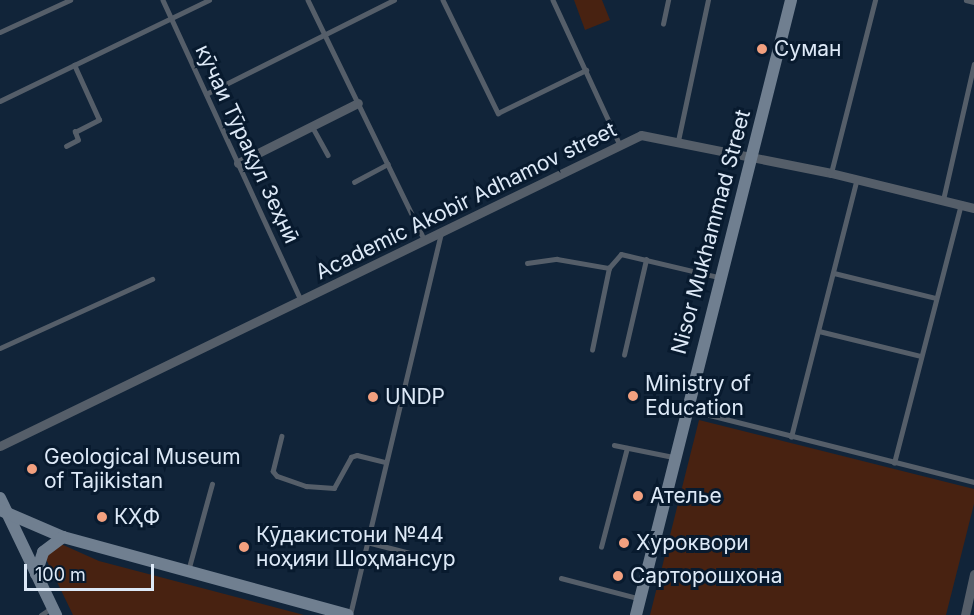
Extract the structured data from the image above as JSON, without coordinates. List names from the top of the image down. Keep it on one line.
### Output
{"streets":{"street":["Academic Akobir Adhamov street","Nisor Mukhammad Street"],"lane":["кӯчаи Тӯрақул Зеҳнӣ"]},"crossings":[["кӯчаи Тӯрақул Зеҳнӣ","Academic Akobir Adhamov street"],["Academic Akobir Adhamov street","Nisor Mukhammad Street"]],"places":["Суман","Ministry of Education","UNDP","Geological Museum of Tajikistan","Ателье","КҲФ","Хуроквори","Кӯдакистони №44 ноҳияи Шоҳмансур","Сарторошхона"],"scale_bar":"100 m"}
